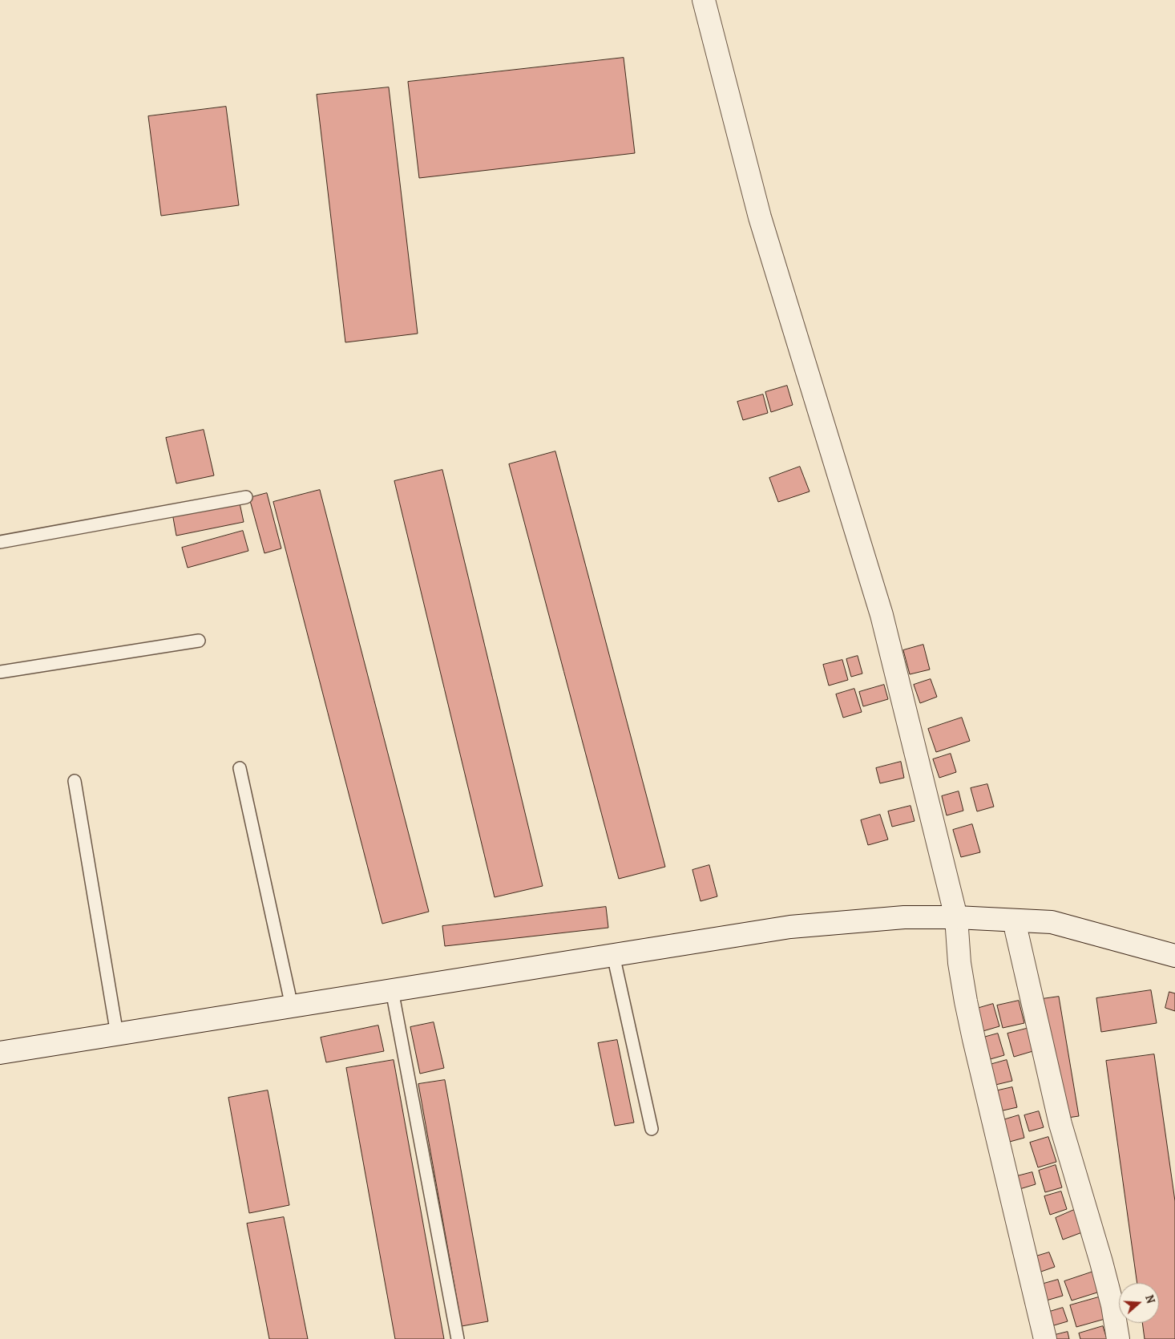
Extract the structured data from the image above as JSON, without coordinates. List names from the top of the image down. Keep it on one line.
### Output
{"north":"right"}
